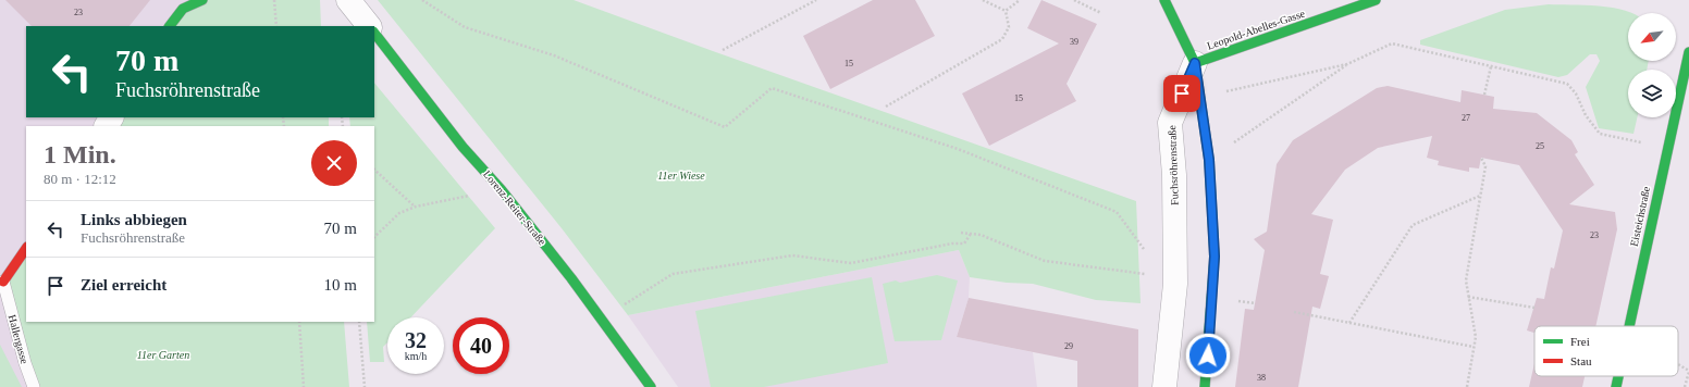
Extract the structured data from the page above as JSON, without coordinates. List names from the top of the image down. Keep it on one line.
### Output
{"streets":{"street":["Leopold-Abelles-Gasse","Fuchsröhrenstraße","Lorenz-Reiter-Straße","Eisteichstraße","Hallergasse"]},"crossings":[["Leopold-Abelles-Gasse","Fuchsröhrenstraße"]],"parks":["11er Wiese","11er Garten"],"house_numbers":["23","39","15","15","27","25","23","29","38"],"legend":["Frei","Stau"],"north":"bottom left","page":{"turn":["70 m","Fuchsröhrenstraße"],"heading":["1 Min.","80 m · 12:12"],"list":[{"name":"Links abbiegen","note":"Fuchsröhrenstraße","value":"70 m"},{"name":"Ziel erreicht","value":"10 m"}],"speed":"32 km/h","limit":"40"}}
